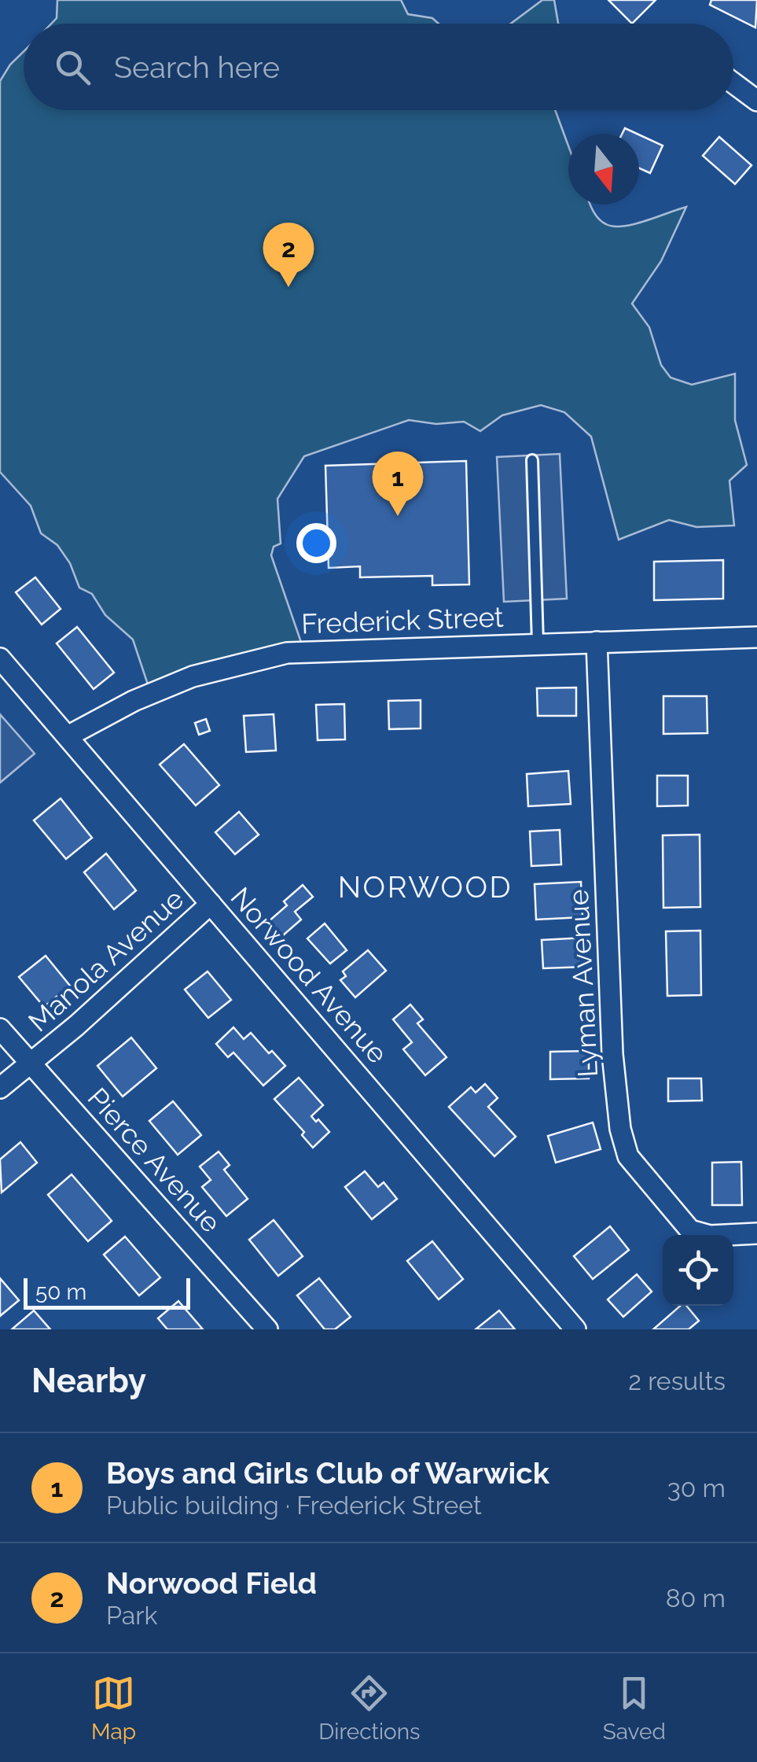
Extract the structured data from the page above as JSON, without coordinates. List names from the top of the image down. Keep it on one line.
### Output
{"streets":{"street":["Frederick Street","Manola Avenue","Norwood Avenue","Lyman Avenue","Pierce Avenue"]},"crossings":[["Frederick Street","Norwood Avenue"],["Frederick Street","Lyman Avenue"],["Manola Avenue","Norwood Avenue"],["Manola Avenue","Pierce Avenue"]],"districts":["NORWOOD"],"scale_bar":"50 m","north":"bottom","page":{"search":"Search here","pins":["2","1"],"scale":"50 m","heading":["Nearby","2 results"],"list":[{"mark":"1","name":"Boys and Girls Club of Warwick","note":"Public building · Frederick Street","value":"30 m"},{"mark":"2","name":"Norwood Field","note":"Park","value":"80 m"}],"nav":["Map","Directions","Saved"]}}
